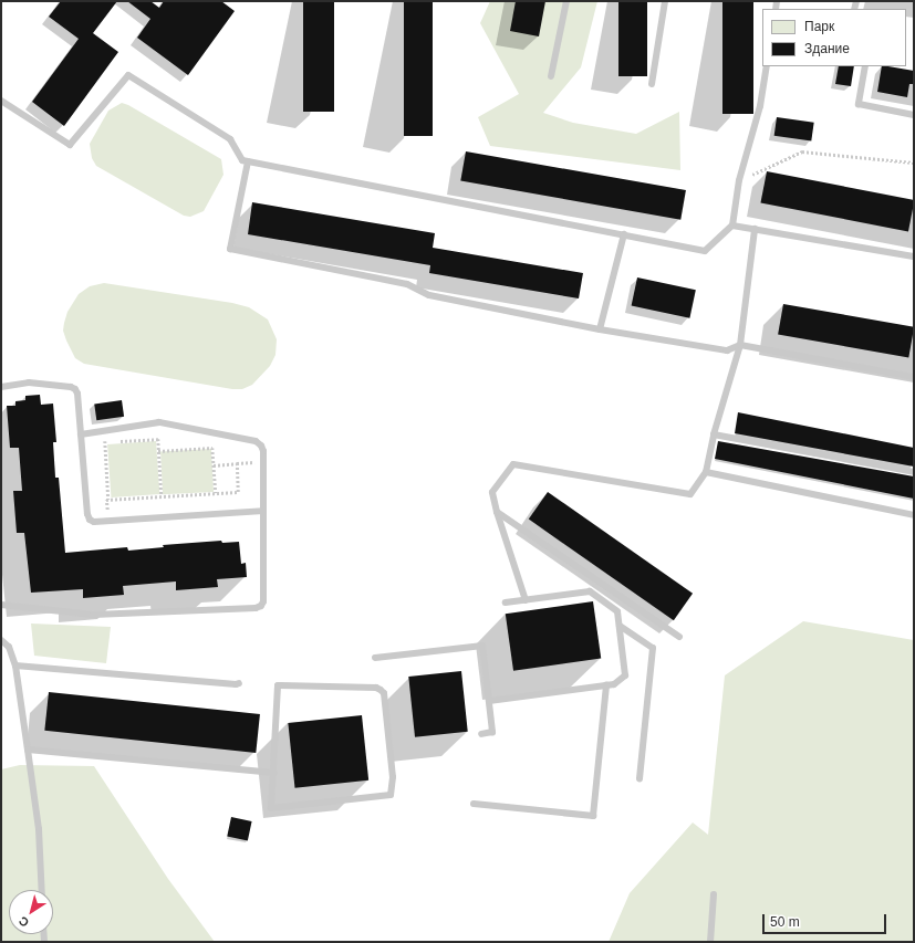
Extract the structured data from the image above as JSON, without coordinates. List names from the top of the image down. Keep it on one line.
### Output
{"legend":["Парк","Здание"],"scale_bar":"50 m","north":"bottom left"}
